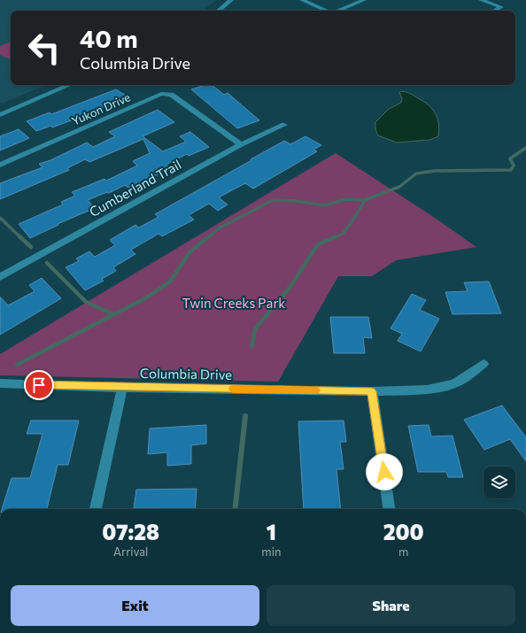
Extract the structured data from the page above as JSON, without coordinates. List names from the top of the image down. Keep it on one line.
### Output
{"streets":{"street":["Yukon Drive","Cumberland Trail","Columbia Drive"]},"crossings":[["Yukon Drive","Cumberland Trail"]],"parks":["Twin Creeks Park"],"page":{"turn":["40 m","Columbia Drive"],"eta":["07:28","Arrival","1","min","200","m"],"buttons":["Exit","Share"]}}
